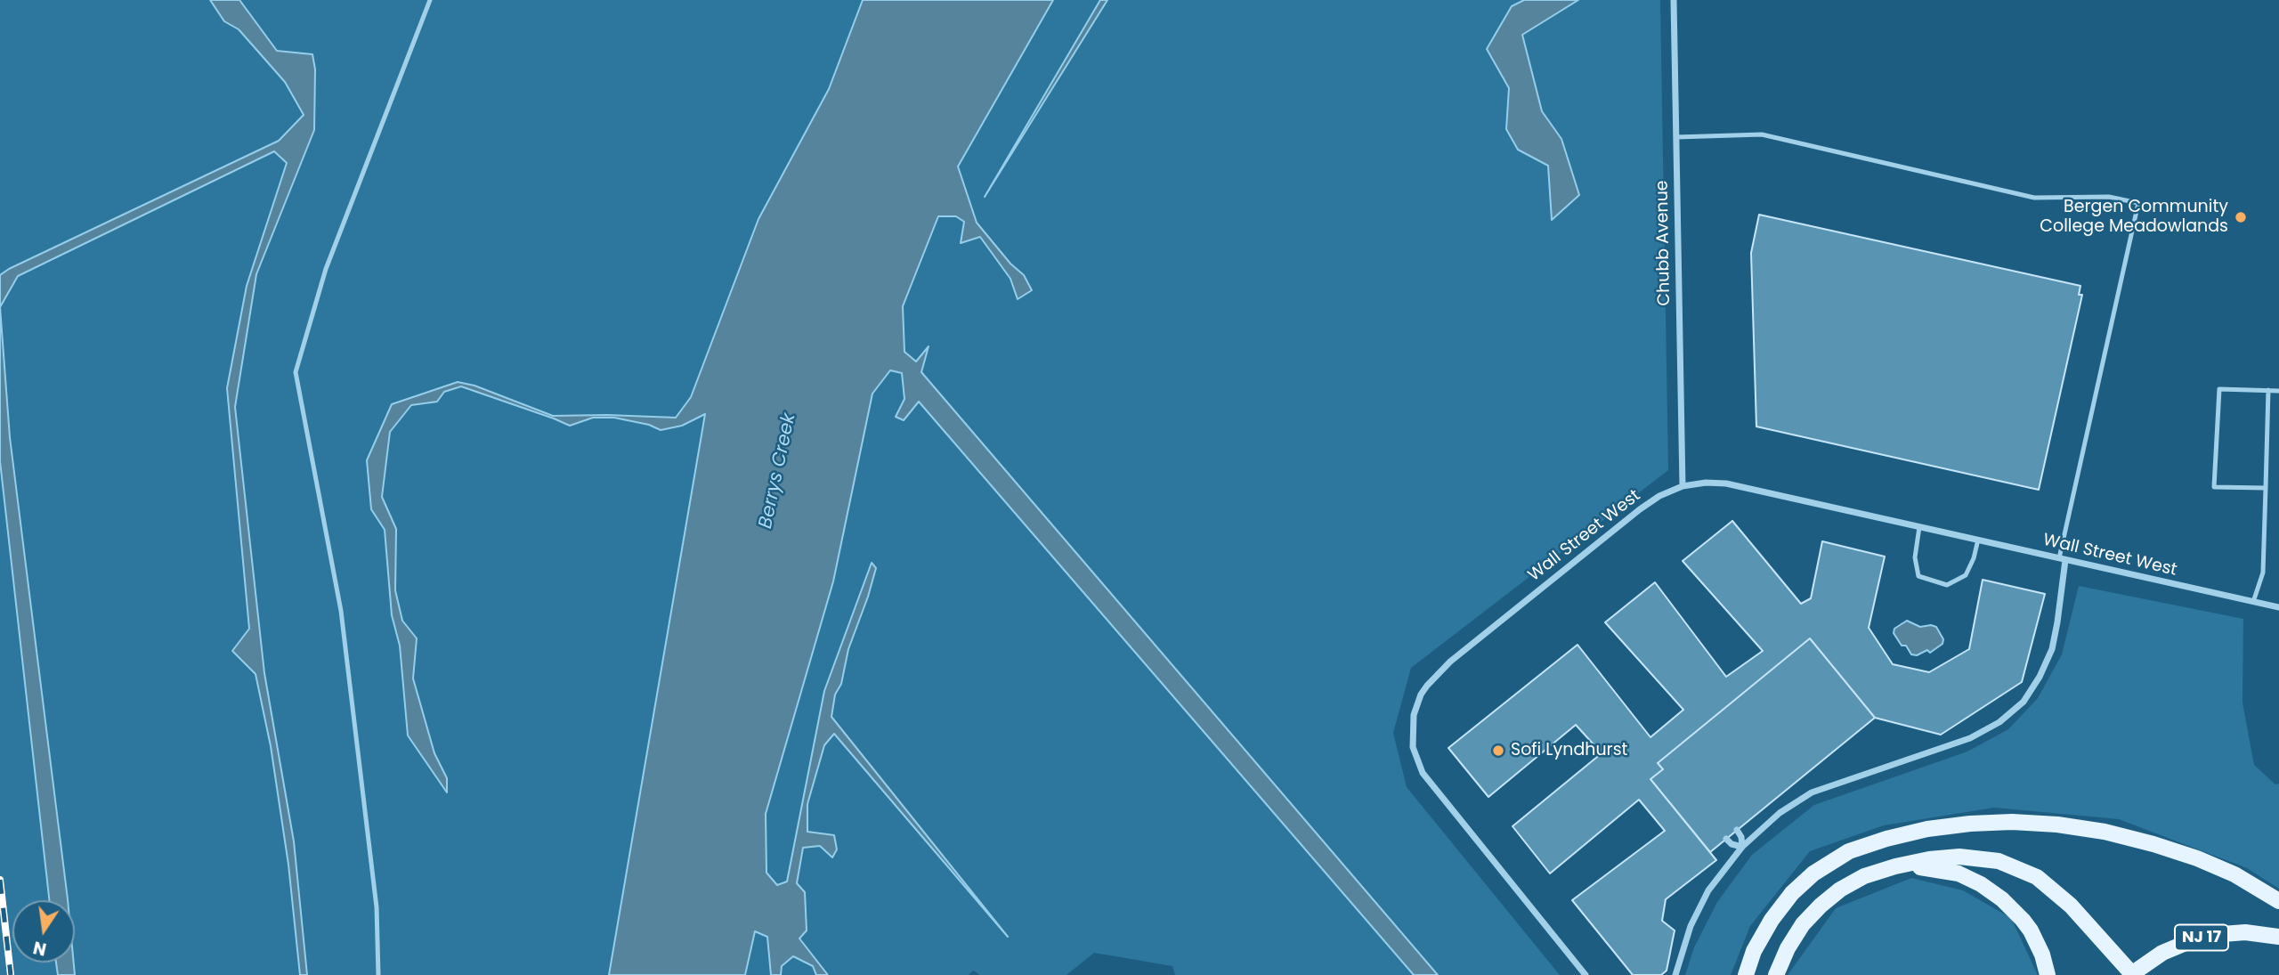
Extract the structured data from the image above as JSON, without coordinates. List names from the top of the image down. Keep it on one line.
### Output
{"streets":{"main road":["NJ 17"],"street":["Chubb Avenue","Wall Street West"]},"crossings":[["Chubb Avenue","Wall Street West"]],"water":["Berrys Creek"],"places":["Bergen Community College Meadowlands","Sofi Lyndhurst"],"north":"bottom"}
